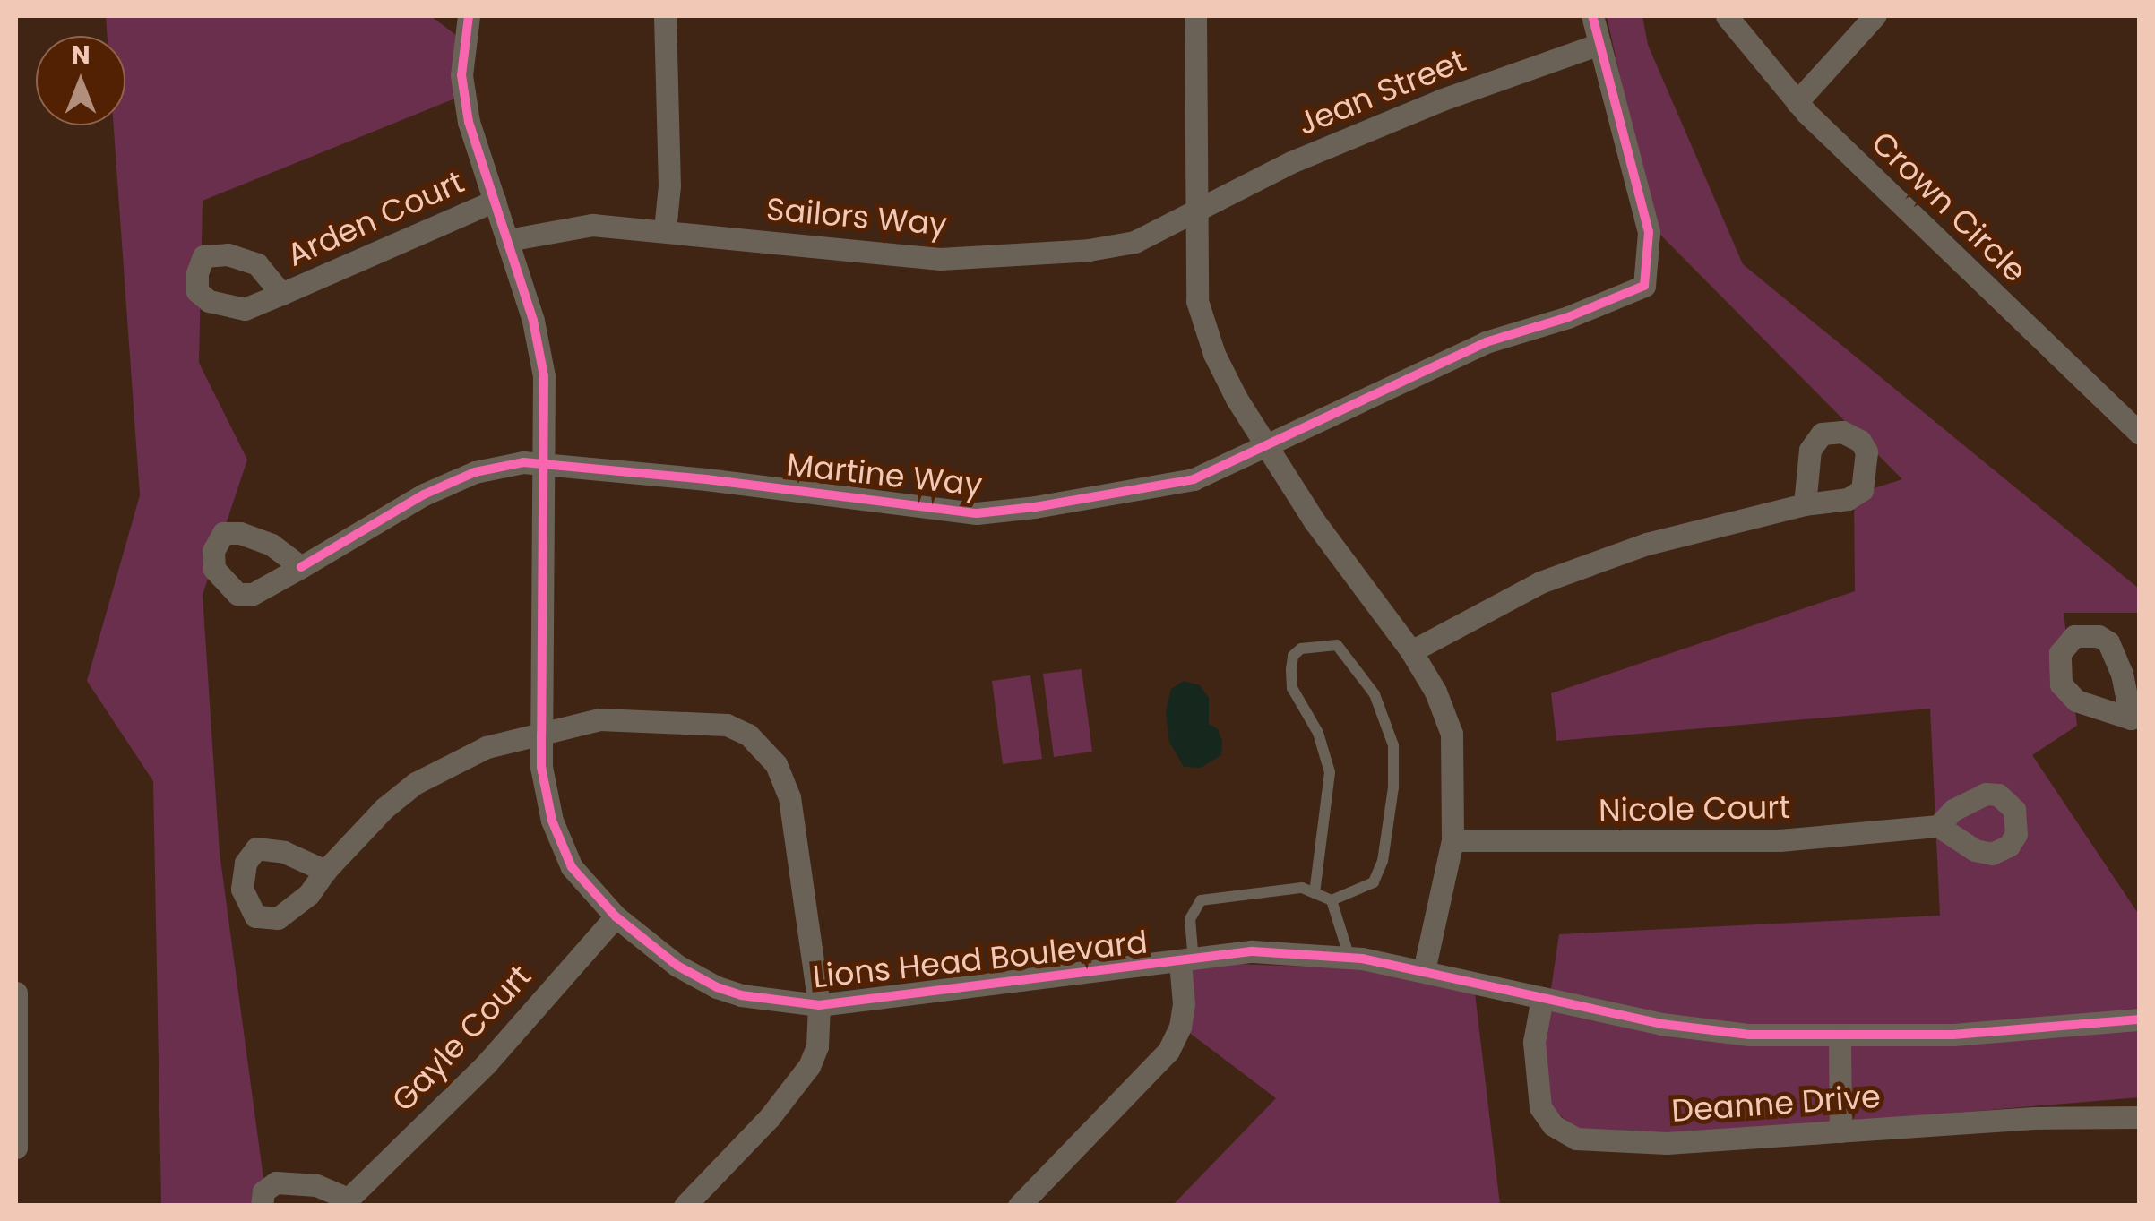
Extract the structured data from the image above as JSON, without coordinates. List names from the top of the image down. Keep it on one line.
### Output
{"streets":{"street":["Jean Street","Crown Circle","Sailors Way","Arden Court","Martine Way","Nicole Court","Lions Head Boulevard","Gayle Court","Deanne Drive"]},"crossings":[["Jean Street","Sailors Way"],["Jean Street","Martine Way"],["Sailors Way","Lions Head Boulevard"],["Arden Court","Lions Head Boulevard"],["Martine Way","Lions Head Boulevard"],["Lions Head Boulevard","Gayle Court"],["Lions Head Boulevard","Deanne Drive"]],"north":"top"}
